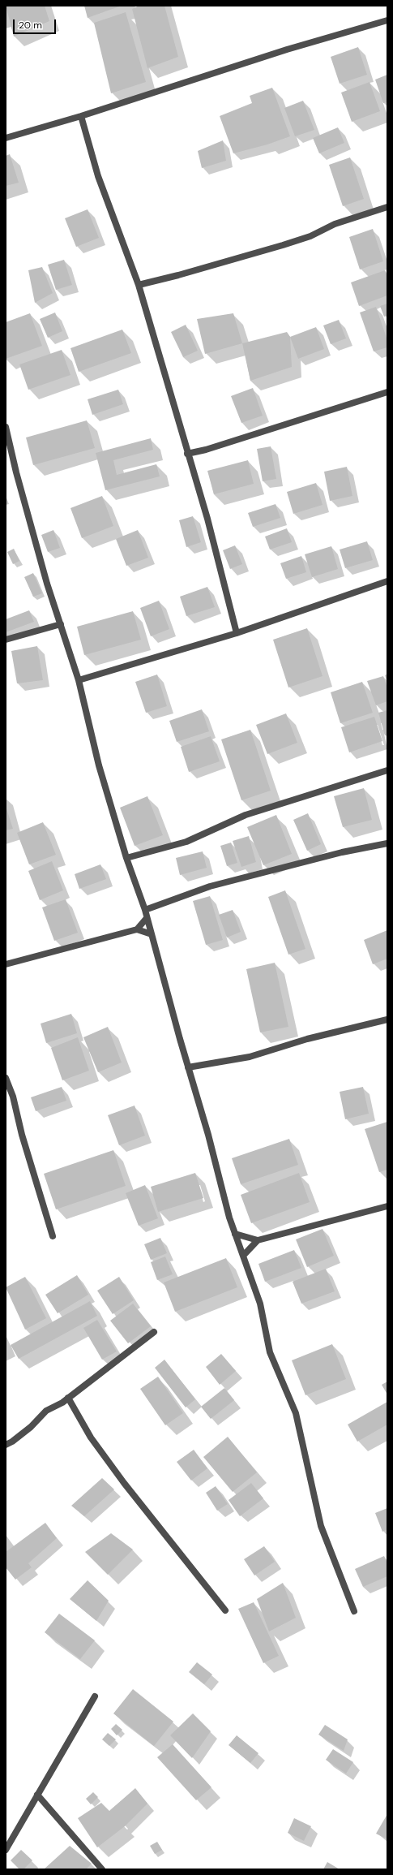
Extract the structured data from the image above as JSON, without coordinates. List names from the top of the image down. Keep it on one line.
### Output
{"scale_bar":"20 m"}
